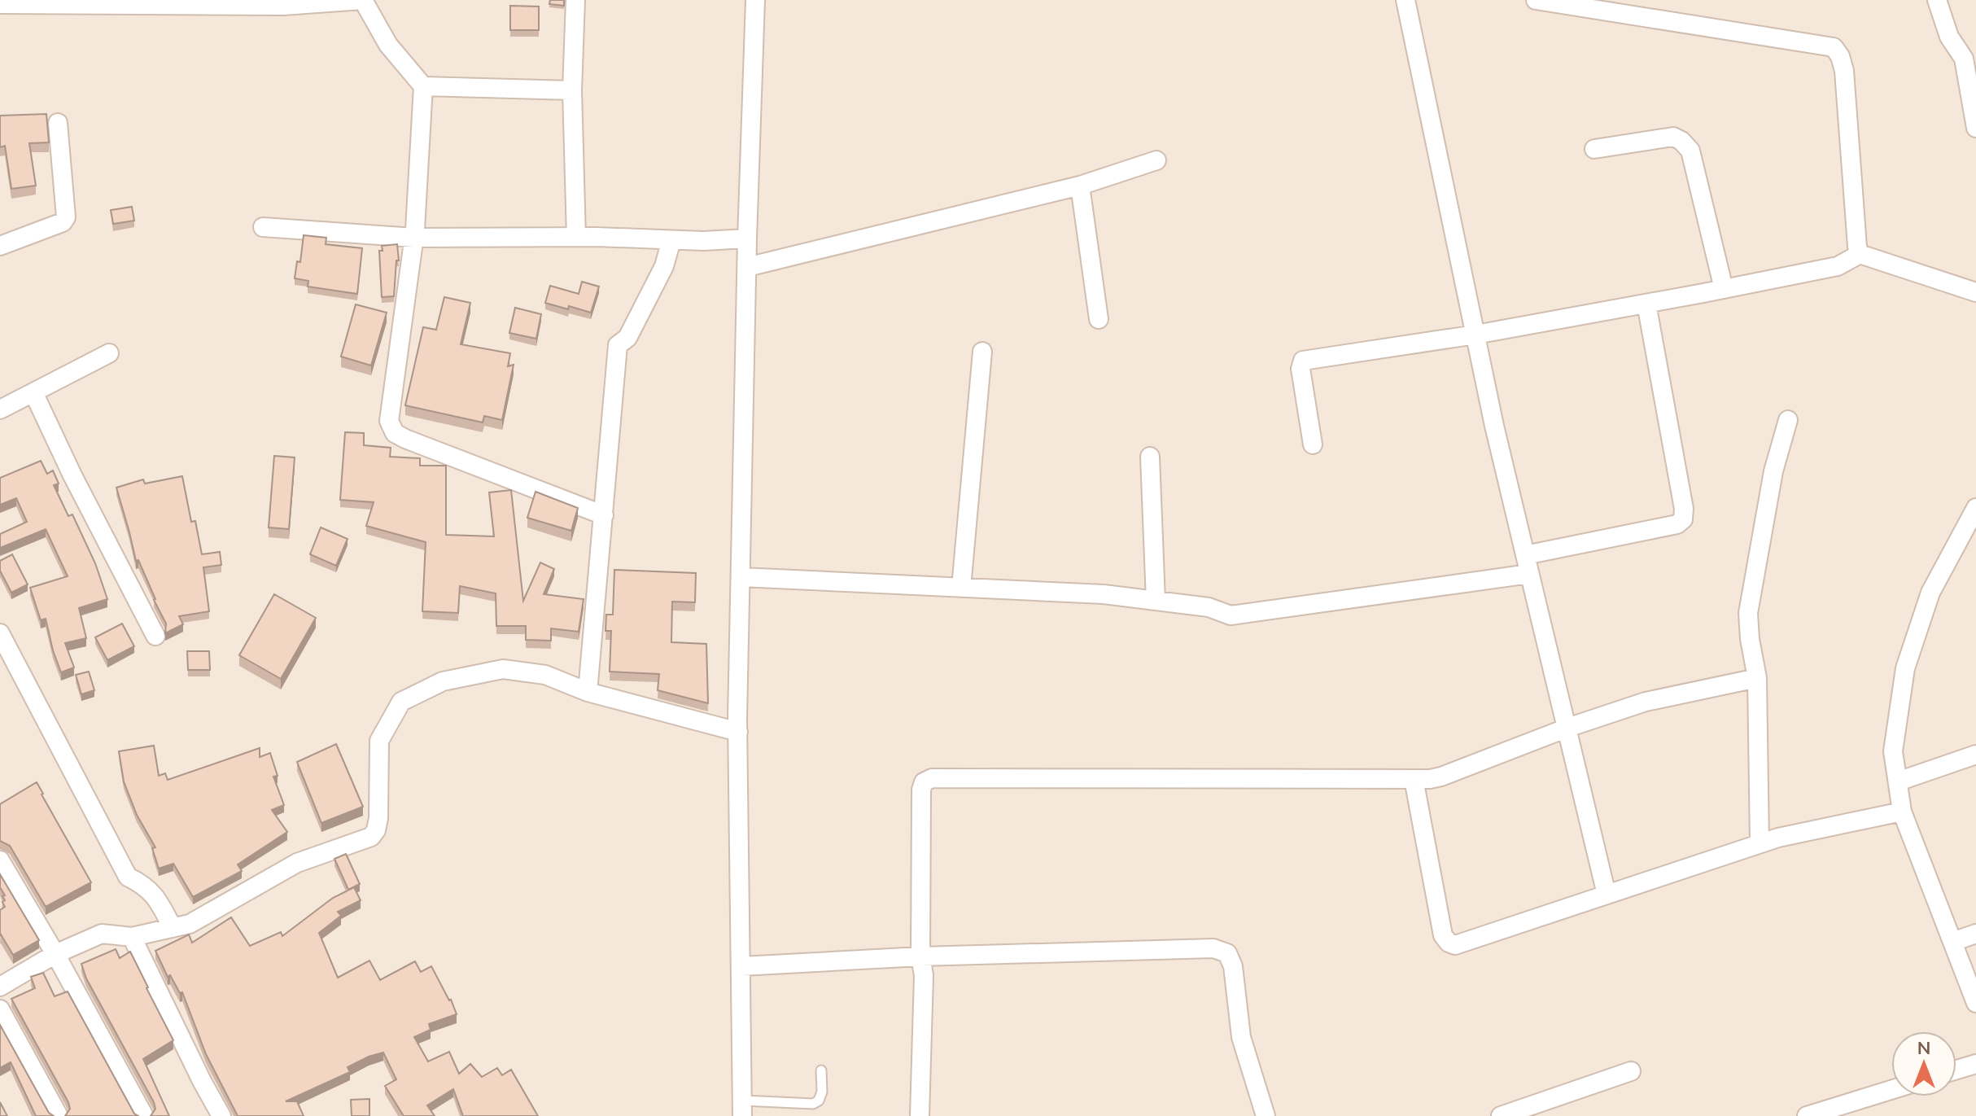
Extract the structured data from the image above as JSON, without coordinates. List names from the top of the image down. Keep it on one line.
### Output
{"north":"top"}
